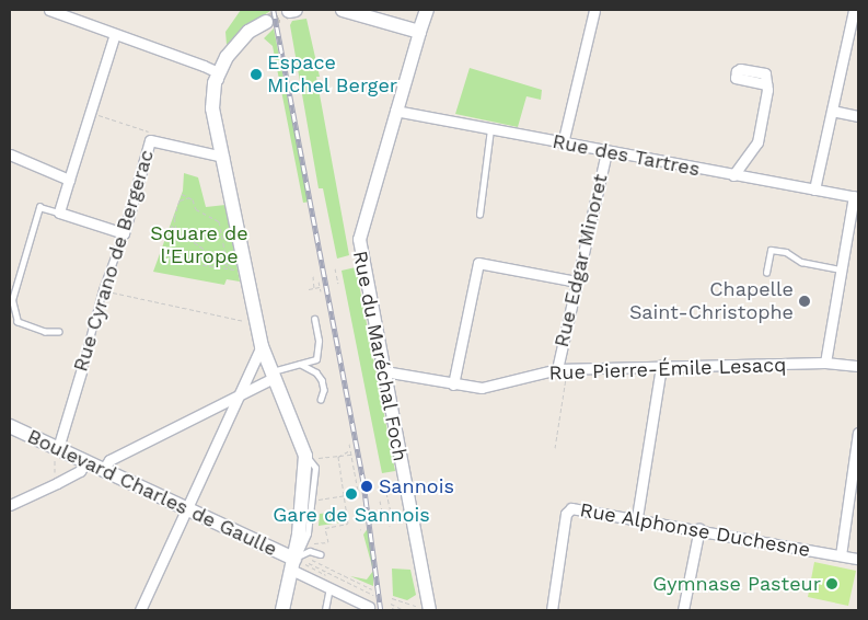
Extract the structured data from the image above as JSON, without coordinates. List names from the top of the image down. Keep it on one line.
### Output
{"streets":{"main road":["Rue du Maréchal Foch","Boulevard Charles de Gaulle"],"street":["Rue des Tartres","Rue Cyrano de Bergerac","Rue Edgar Minoret","Rue Pierre-Émile Lesacq","Rue Alphonse Duchesne"]},"crossings":[["Rue des Tartres","Rue Edgar Minoret"],["Rue des Tartres","Rue du Maréchal Foch"],["Rue Cyrano de Bergerac","Boulevard Charles de Gaulle"],["Rue Edgar Minoret","Rue Pierre-Émile Lesacq"],["Rue du Maréchal Foch","Rue Pierre-Émile Lesacq"]],"parks":["Square de l'Europe"],"places":["Espace Michel Berger","Chapelle Saint-Christophe","Sannois","Gare de Sannois","Gymnase Pasteur"]}
